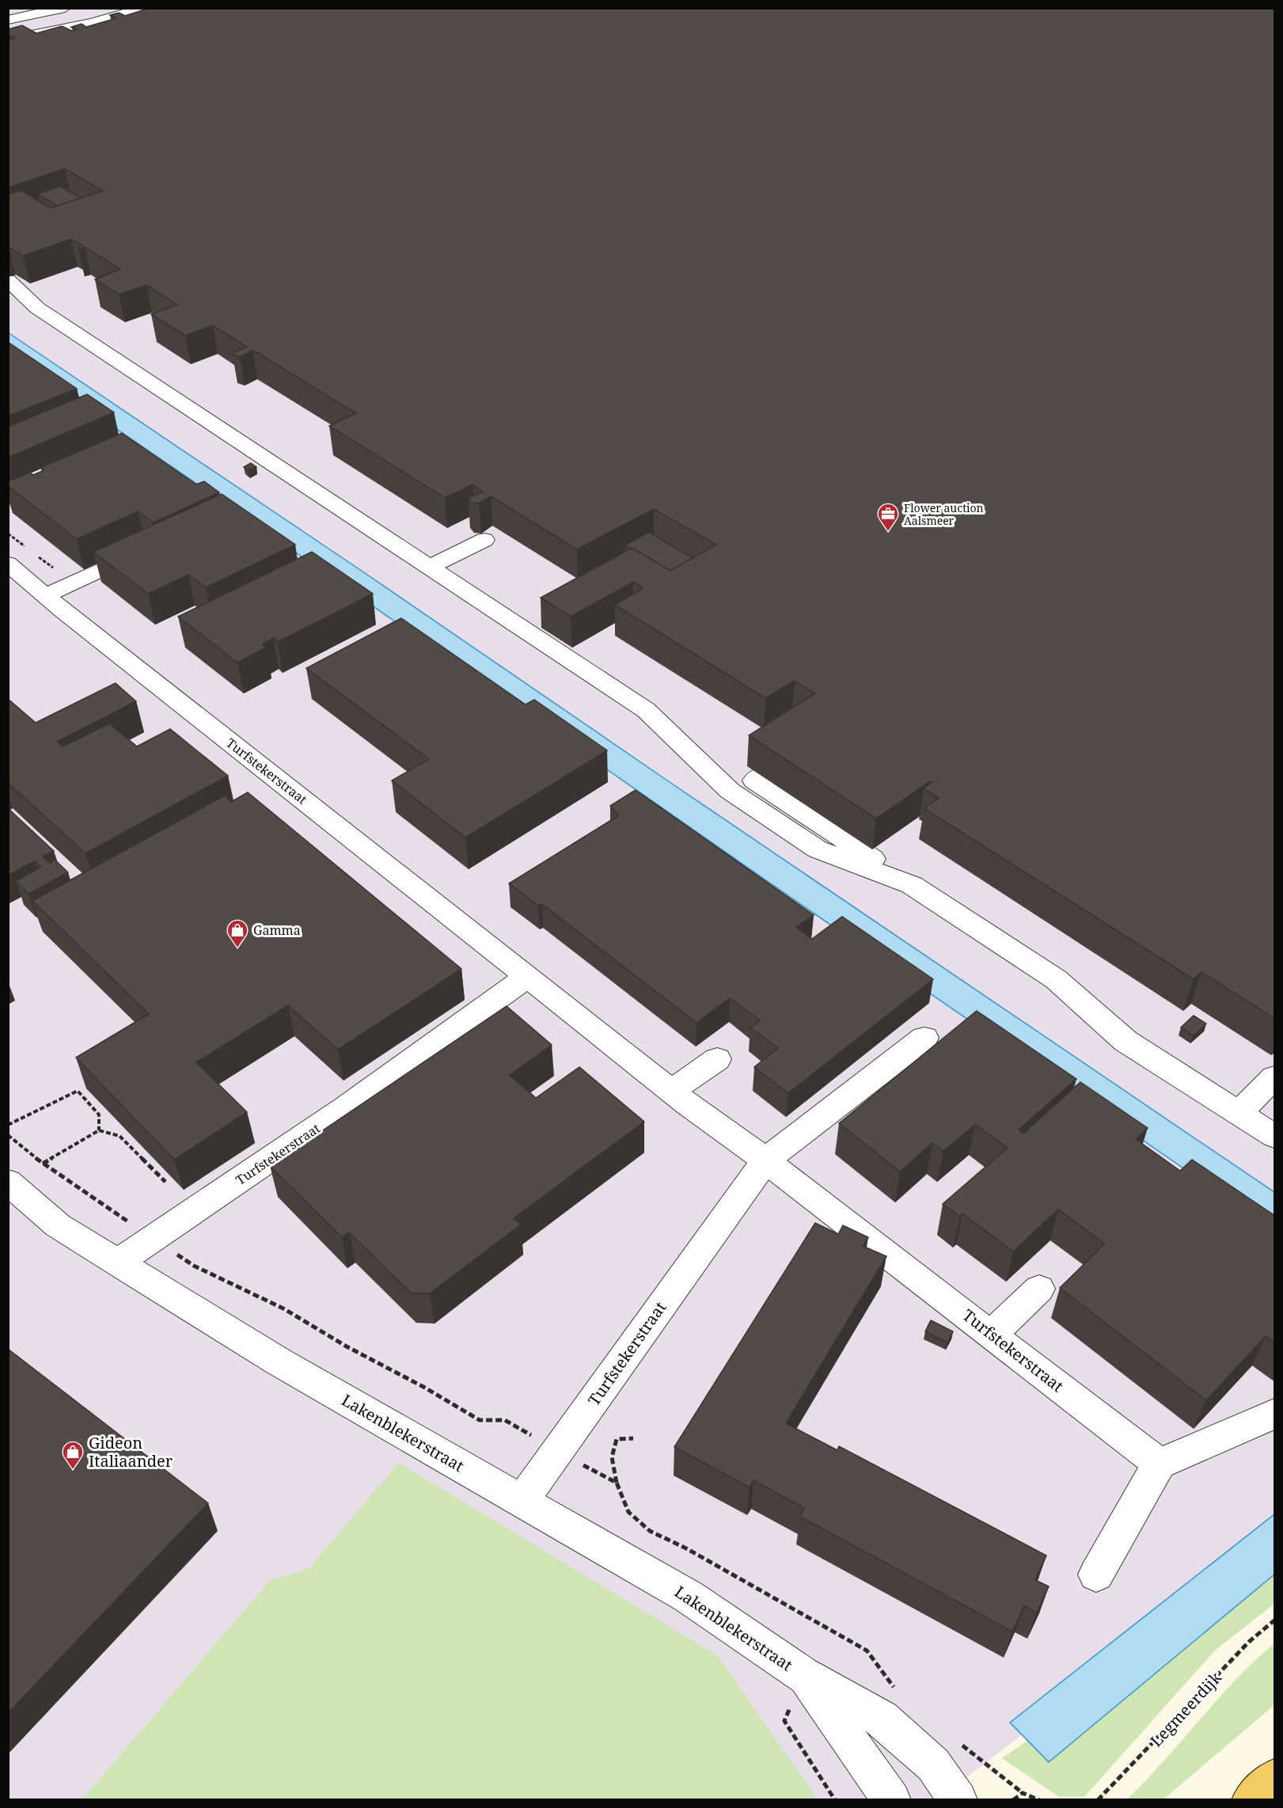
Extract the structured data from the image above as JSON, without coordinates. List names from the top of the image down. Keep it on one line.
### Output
{"streets":{"street":["Turfstekerstraat","Lakenblekerstraat"],"path":["Legmeerdijk"]},"crossings":[["Turfstekerstraat","Lakenblekerstraat"]],"places":{"office":["Flower auction Aalsmeer"],"shop":["Gamma","Gideon Italiaander"]}}
